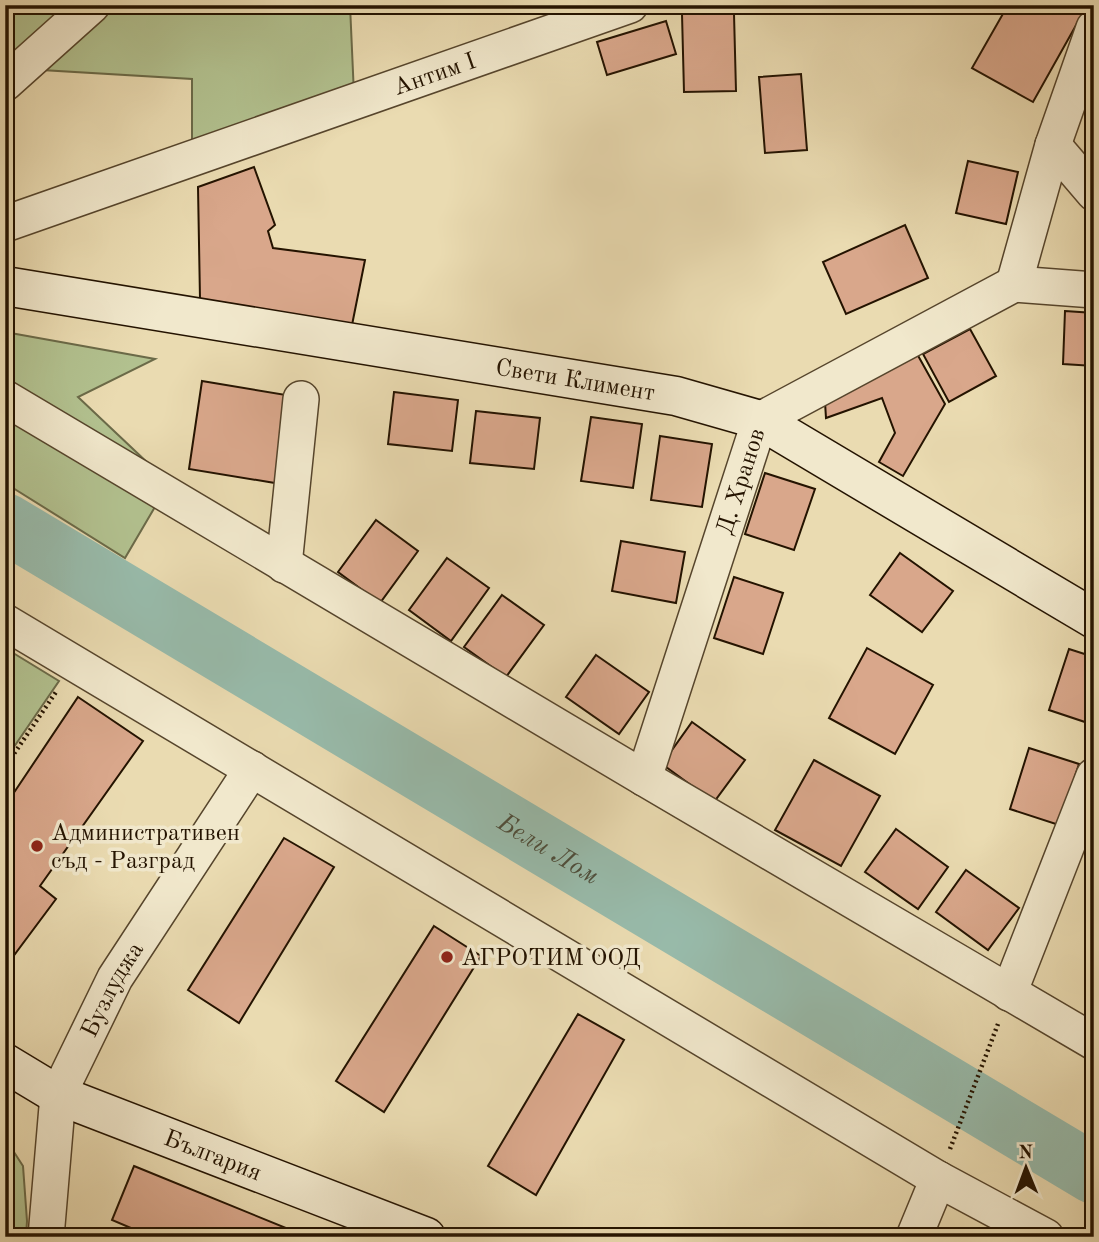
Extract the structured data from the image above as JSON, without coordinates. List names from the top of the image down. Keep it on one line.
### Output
{"streets":{"street":["Антим I","Свети Климент","Д. Хранов","Бузлуджа","България"]},"crossings":[["Свети Климент","Д. Хранов"],["Бузлуджа","България"]],"water":["Бели Лом"],"places":["Административен съд - Разград","АГРОТИМ ООД"],"north":"top"}
